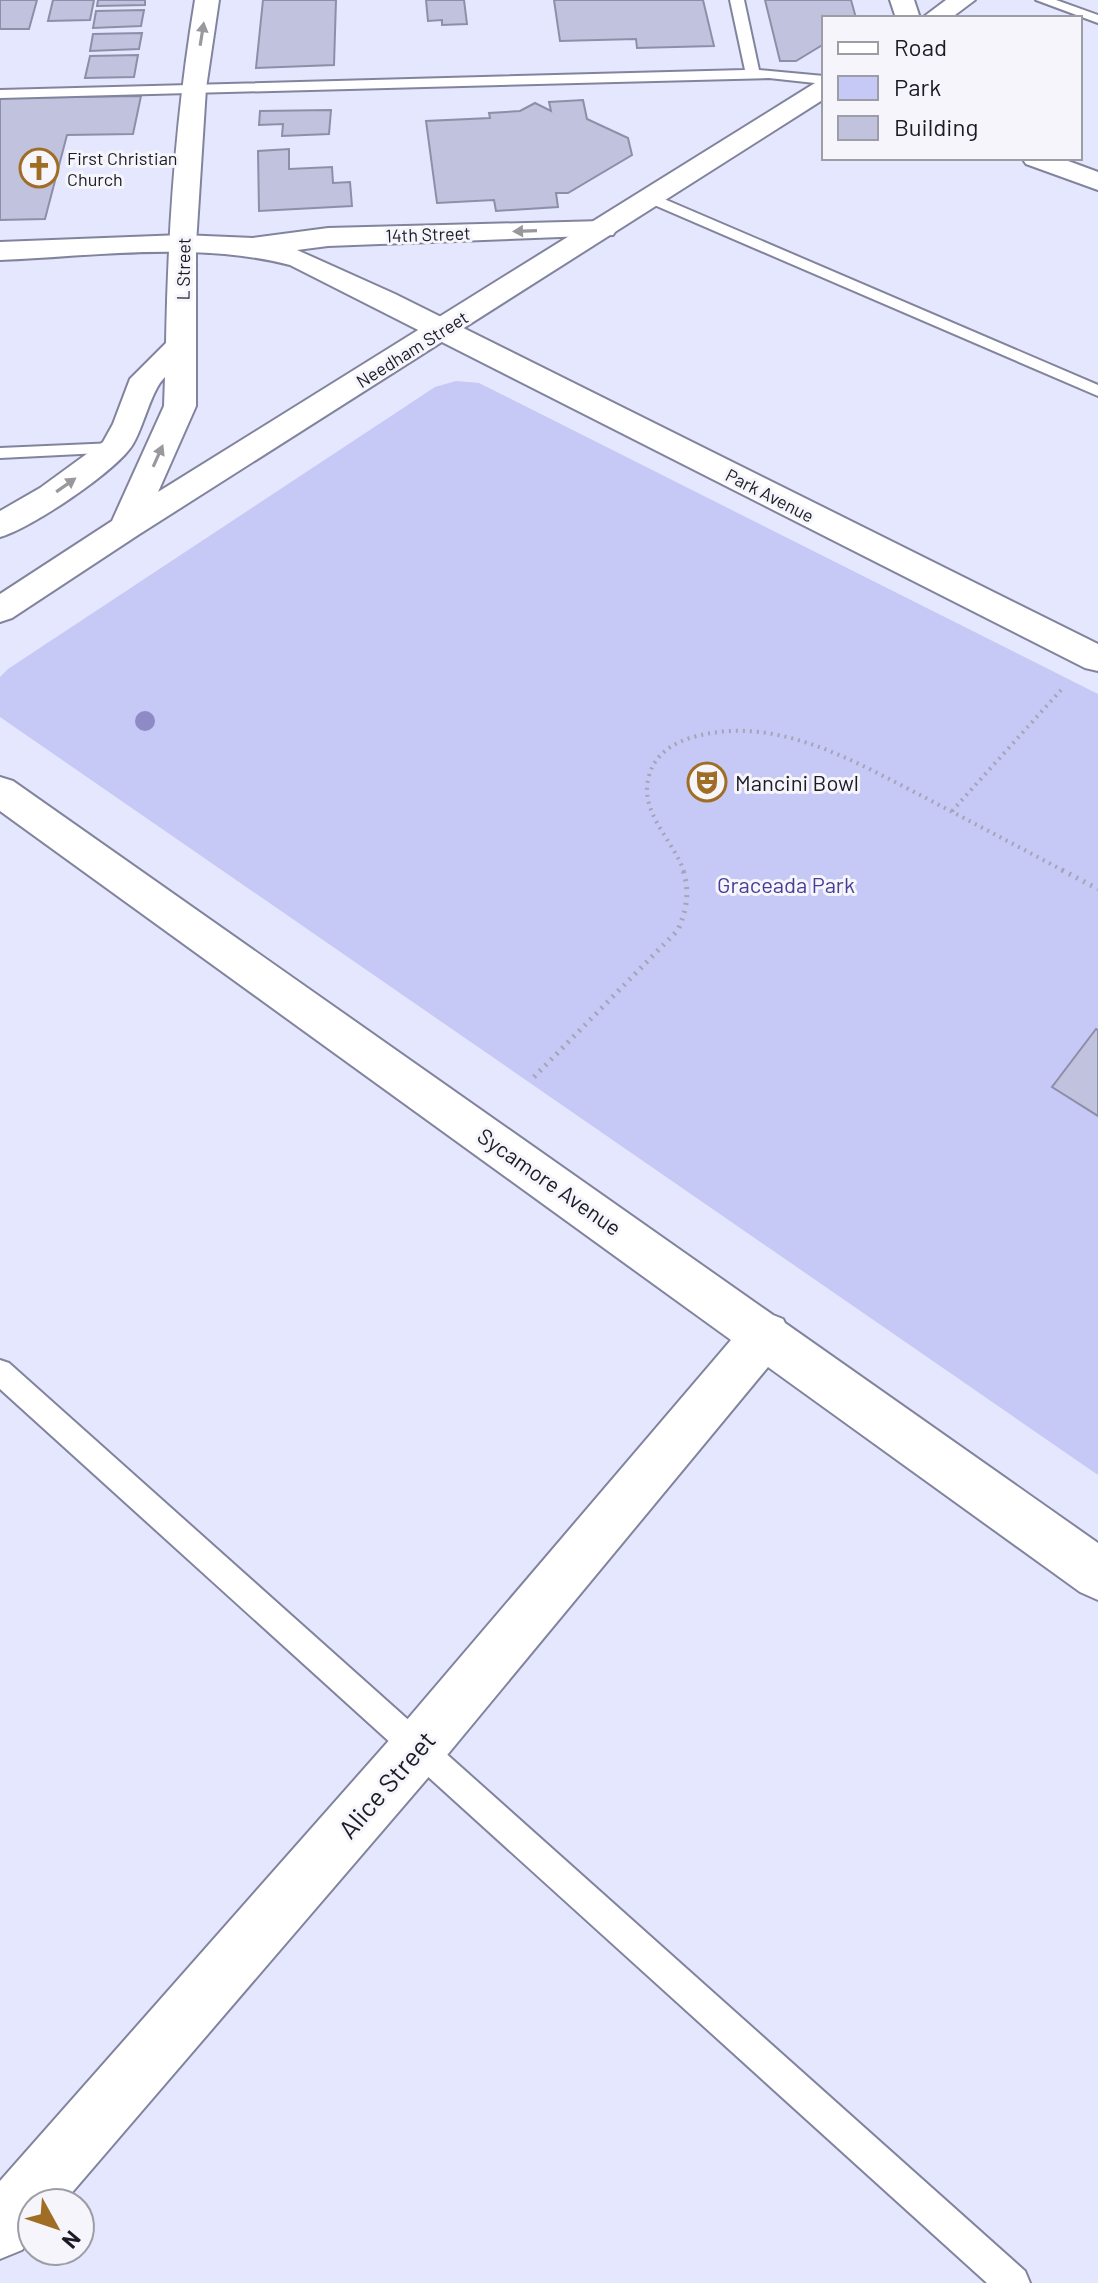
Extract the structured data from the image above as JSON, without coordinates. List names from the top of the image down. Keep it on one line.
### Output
{"streets":{"street":["14th Street","L Street","Needham Street","Park Avenue","Sycamore Avenue","Alice Street"]},"crossings":[["14th Street","L Street"],["14th Street","Needham Street"],["14th Street","Park Avenue"],["L Street","Needham Street"],["Needham Street","Park Avenue"],["Sycamore Avenue","Alice Street"]],"one_way":["14th Street"],"parks":["Graceada Park"],"places":{"church":["First Christian Church"],"theatre":["Mancini Bowl"]},"legend":["Road","Park","Building"],"north":"bottom right"}
